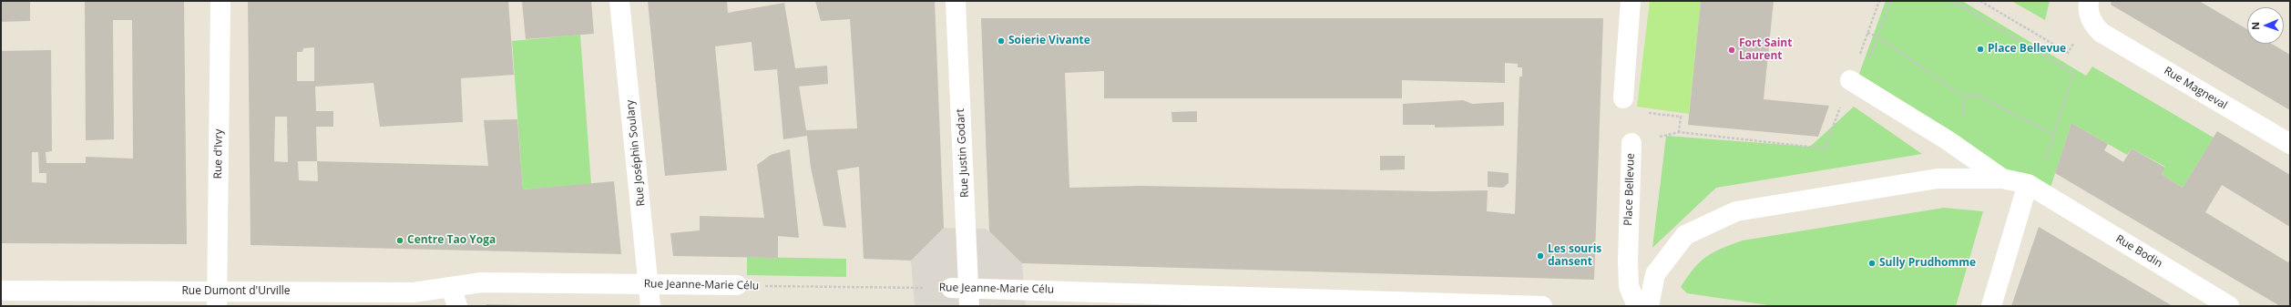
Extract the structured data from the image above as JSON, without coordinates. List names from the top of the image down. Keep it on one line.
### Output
{"streets":{"street":["Rue Magneval","Rue Joséphin Soulary","Rue Justin Godart","Rue d'Ivry","Place Bellevue","Rue Bodin","Rue Jeanne-Marie Célu","Rue Dumont d'Urville"]},"crossings":[["Rue Joséphin Soulary","Rue Jeanne-Marie Célu"],["Rue Justin Godart","Rue Jeanne-Marie Célu"],["Rue d'Ivry","Rue Dumont d'Urville"],["Rue Jeanne-Marie Célu","Rue Dumont d'Urville"]],"places":["Soierie Vivante","Place Bellevue","Fort Saint Laurent","Centre Tao Yoga","Les souris dansent","Sully Prudhomme"],"north":"left"}
